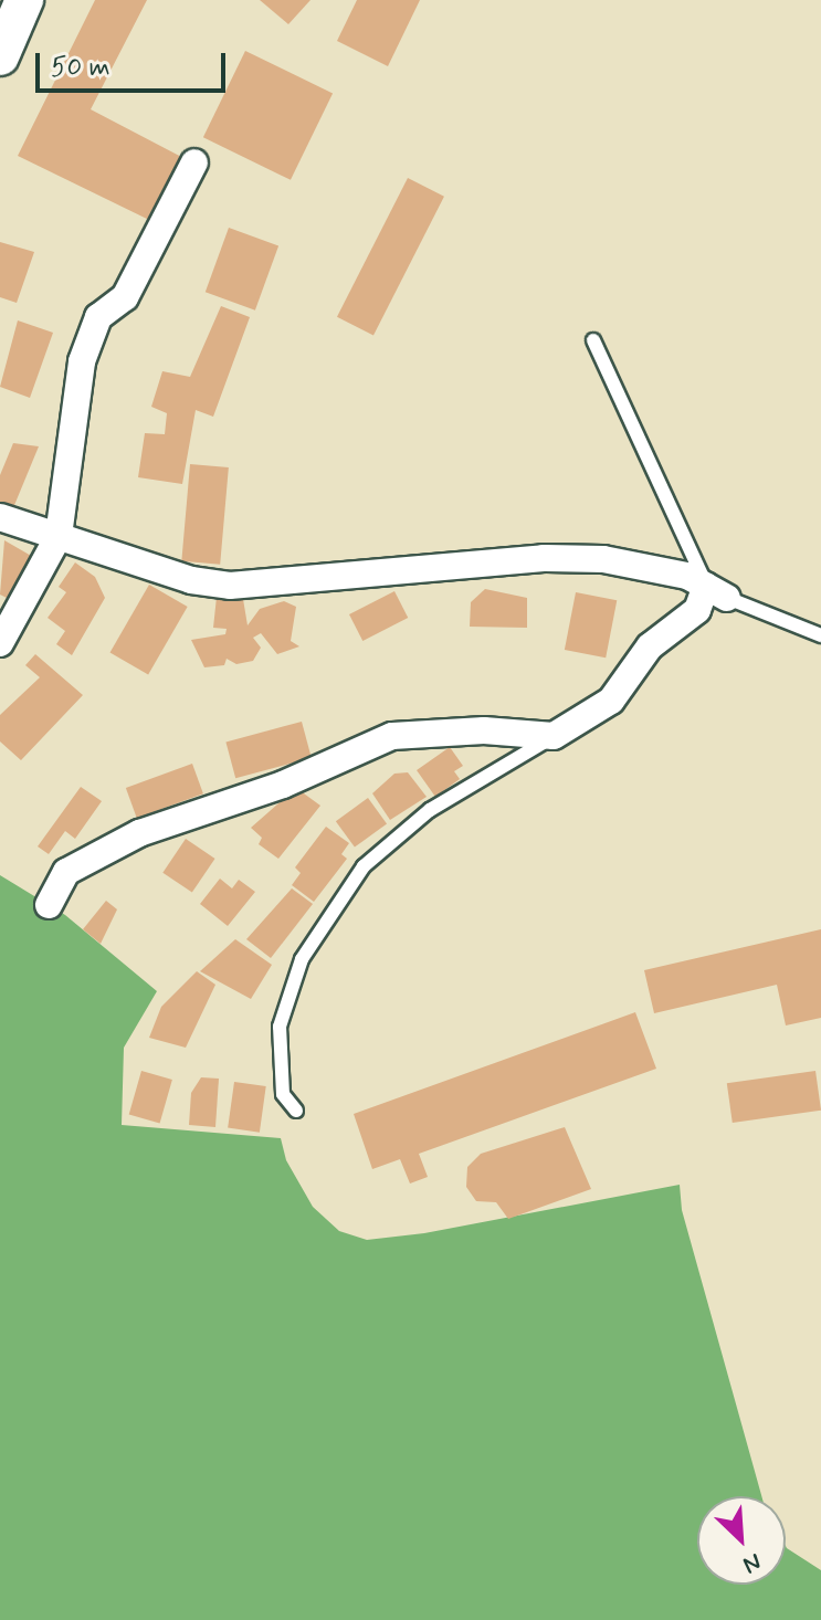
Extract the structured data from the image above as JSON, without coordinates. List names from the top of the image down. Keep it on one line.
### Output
{"scale_bar":"50 m","north":"bottom right"}
